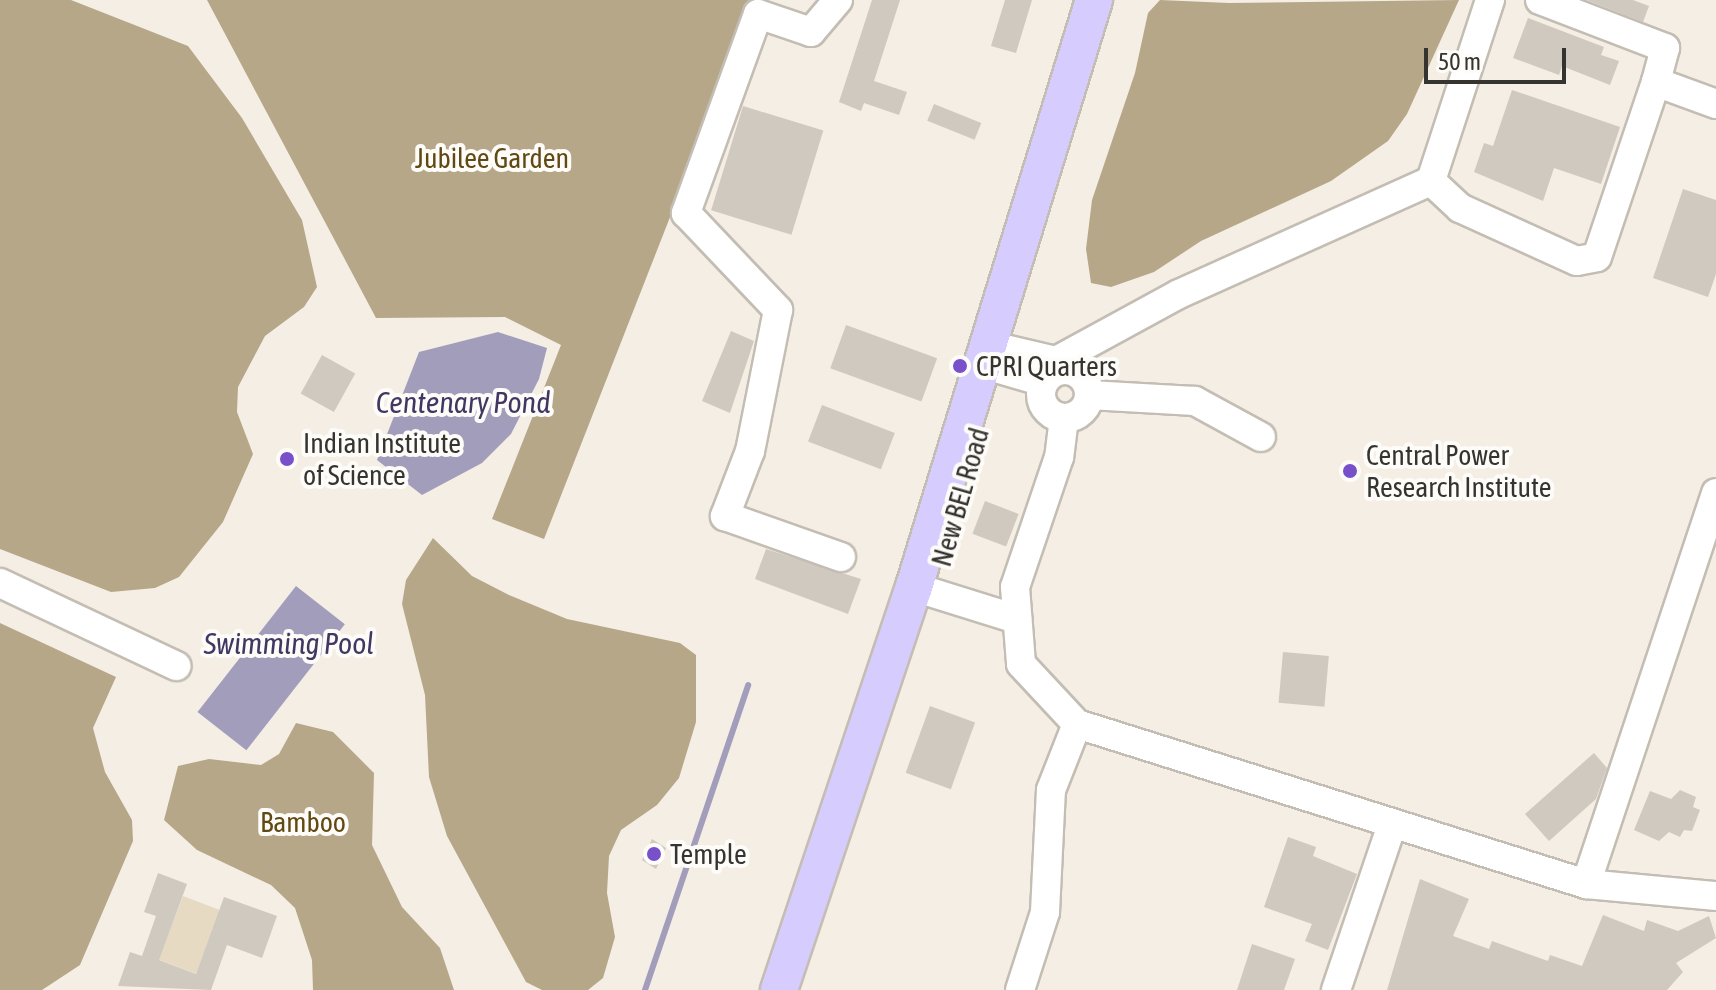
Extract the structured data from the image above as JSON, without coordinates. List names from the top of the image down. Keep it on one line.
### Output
{"streets":{"main road":["New BEL Road"]},"water":["Centenary Pond","Swimming Pool"],"parks":["Jubilee Garden","Bamboo"],"places":["CPRI Quarters","Indian Institute of Science","Central Power Research Institute","Temple"],"scale_bar":"50 m"}
